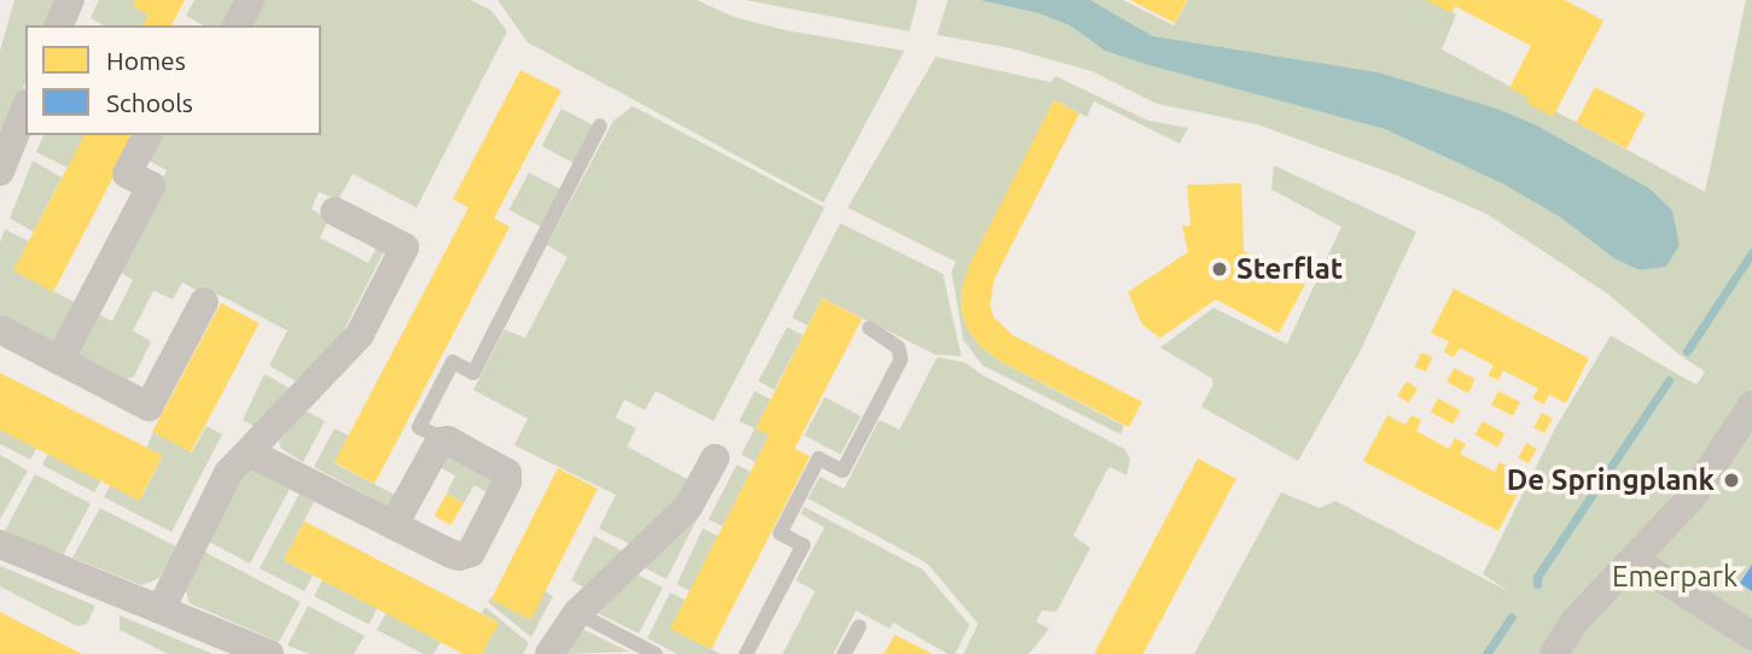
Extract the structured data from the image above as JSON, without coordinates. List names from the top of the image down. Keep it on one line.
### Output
{"parks":["Emerpark"],"places":["Sterflat","De Springplank"],"legend":["Homes","Schools"]}
